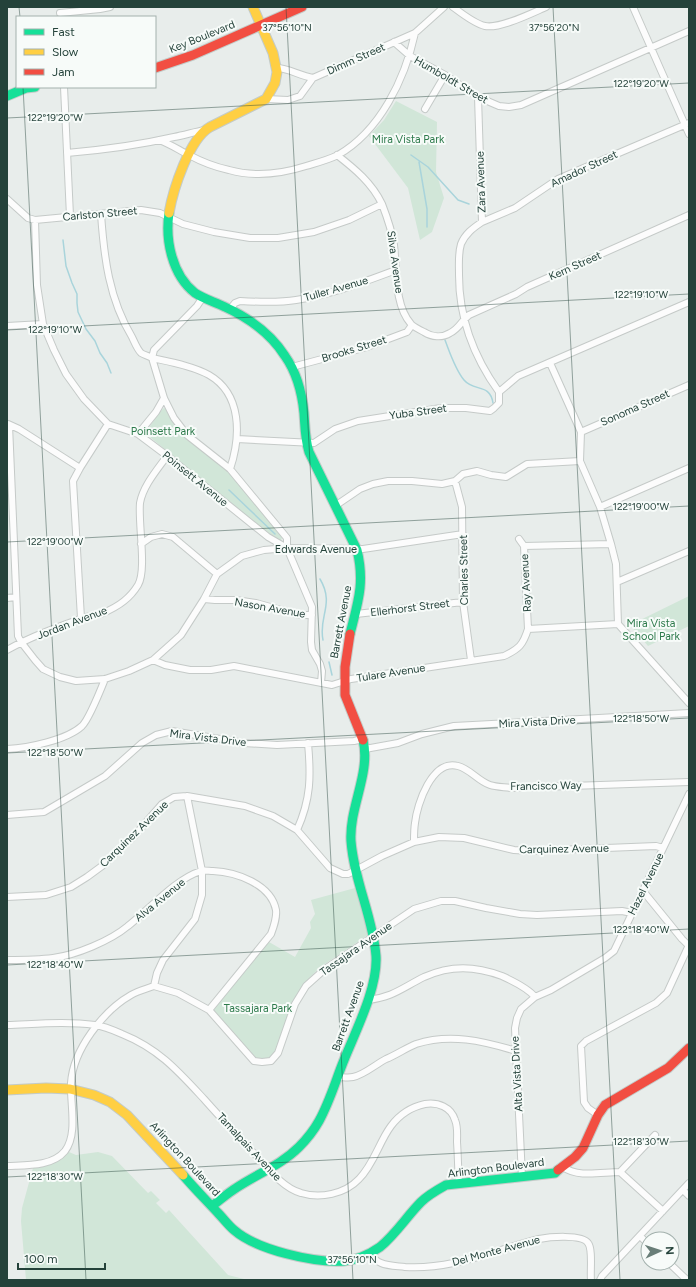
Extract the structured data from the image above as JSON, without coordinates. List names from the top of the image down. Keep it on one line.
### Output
{"streets":{"street":["Key Boulevard","Dimm Street","Humboldt Street","Amador Street","Zara Avenue","Carlston Street","Silva Avenue","Kern Street","Tuller Avenue","Brooks Street","Sonoma Street","Yuba Street","Poinsett Avenue","Edwards Avenue","Charles Street","Ray Avenue","Nason Avenue","Ellerhorst Street","Barrett Avenue","Jordan Avenue","Tulare Avenue","Mira Vista Drive","Francisco Way","Carquinez Avenue","Hazel Avenue","Alva Avenue","Tassajara Avenue","Alta Vista Drive","Tamalpais Avenue","Arlington Boulevard","Del Monte Avenue"]},"crossings":[["Dimm Street","Humboldt Street"],["Dimm Street","Barrett Avenue"],["Humboldt Street","Zara Avenue"],["Amador Street","Zara Avenue"],["Zara Avenue","Kern Street"],["Zara Avenue","Yuba Street"],["Carlston Street","Silva Avenue"],["Carlston Street","Poinsett Avenue"],["Carlston Street","Barrett Avenue"],["Silva Avenue","Tuller Avenue"],["Silva Avenue","Brooks Street"],["Tuller Avenue","Barrett Avenue"],["Brooks Street","Barrett Avenue"],["Yuba Street","Barrett Avenue"],["Poinsett Avenue","Edwards Avenue"],["Poinsett Avenue","Jordan Avenue"],["Edwards Avenue","Charles Street"],["Edwards Avenue","Nason Avenue"],["Edwards Avenue","Barrett Avenue"],["Edwards Avenue","Jordan Avenue"],["Edwards Avenue","Tulare Avenue"],["Charles Street","Ellerhorst Street"],["Charles Street","Tulare Avenue"],["Ray Avenue","Tulare Avenue"],["Ellerhorst Street","Barrett Avenue"],["Barrett Avenue","Tulare Avenue"],["Barrett Avenue","Mira Vista Drive"],["Barrett Avenue","Carquinez Avenue"],["Barrett Avenue","Tassajara Avenue"],["Barrett Avenue","Tamalpais Avenue"],["Barrett Avenue","Arlington Boulevard"],["Francisco Way","Carquinez Avenue"],["Carquinez Avenue","Hazel Avenue"],["Hazel Avenue","Tassajara Avenue"],["Hazel Avenue","Alta Vista Drive"],["Alva Avenue","Tassajara Avenue"],["Alta Vista Drive","Arlington Boulevard"],["Tamalpais Avenue","Arlington Boulevard"],["Arlington Boulevard","Del Monte Avenue"]],"parks":["Mira Vista Park","Poinsett Park","Mira Vista School Park","Tassajara Park"],"legend":["Fast","Slow","Jam"],"scale_bar":"100 m","north":"right","coordinates":["37°56'10\"N","37°56'20\"N","122°19'20\"W","122°19'10\"W","122°19'00\"W","122°18'50\"W","122°18'40\"W","122°18'30\"W"]}
